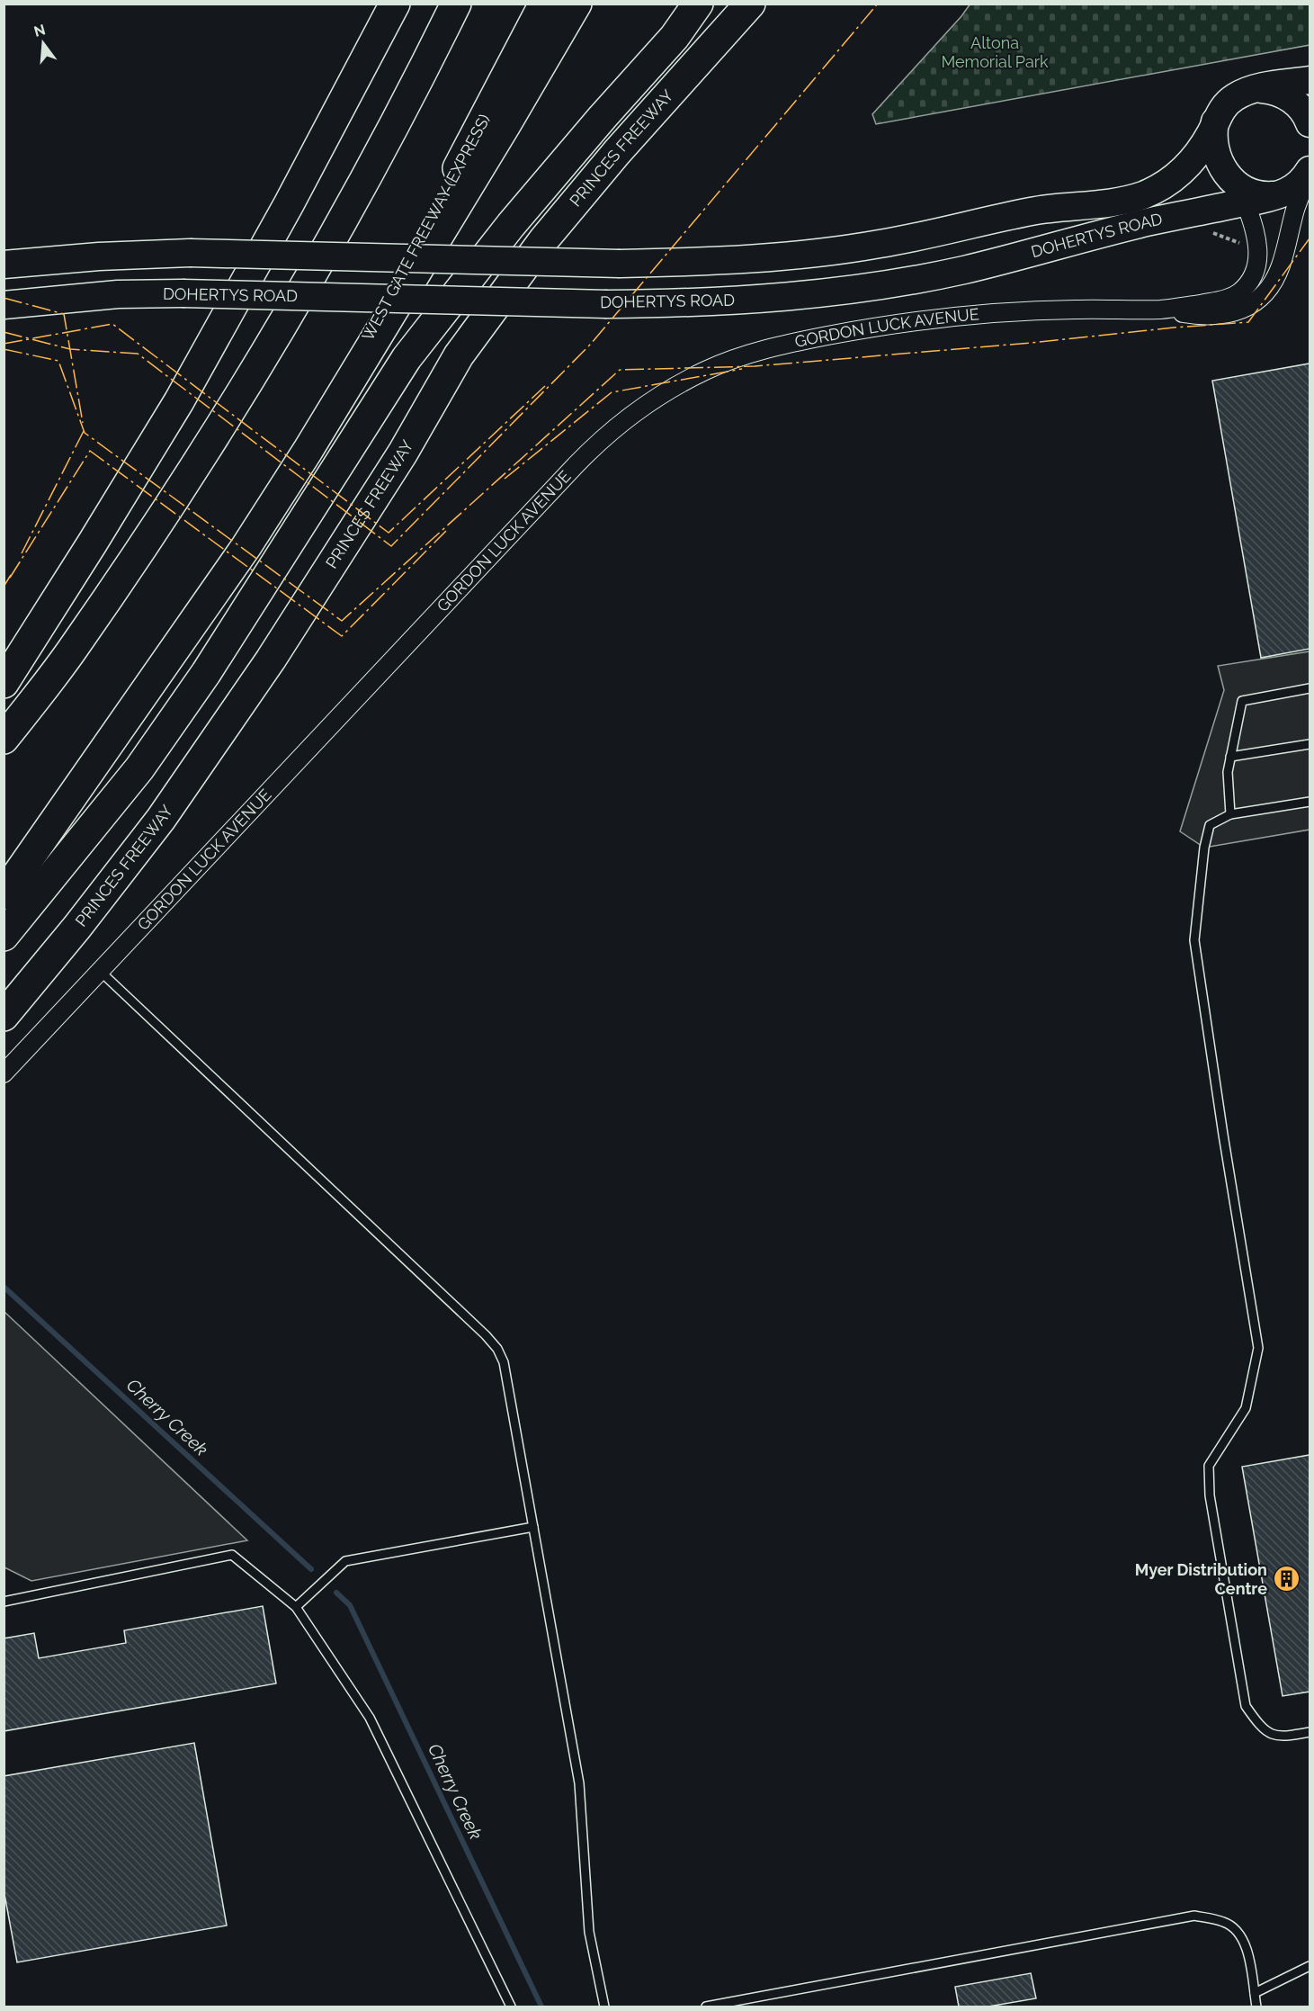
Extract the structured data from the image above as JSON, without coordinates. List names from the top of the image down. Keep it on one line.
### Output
{"streets":{"highway":["PRINCES FREEWAY","WEST GATE FREEWAY (EXPRESS)"],"main road":["DOHERTYS ROAD"],"street":["GORDON LUCK AVENUE"]},"crossings":[["DOHERTYS ROAD","GORDON LUCK AVENUE"]],"water":["Cherry Creek"],"parks":["Altona Memorial Park"],"places":{"building":["Myer Distribution Centre"]},"north":"top"}
